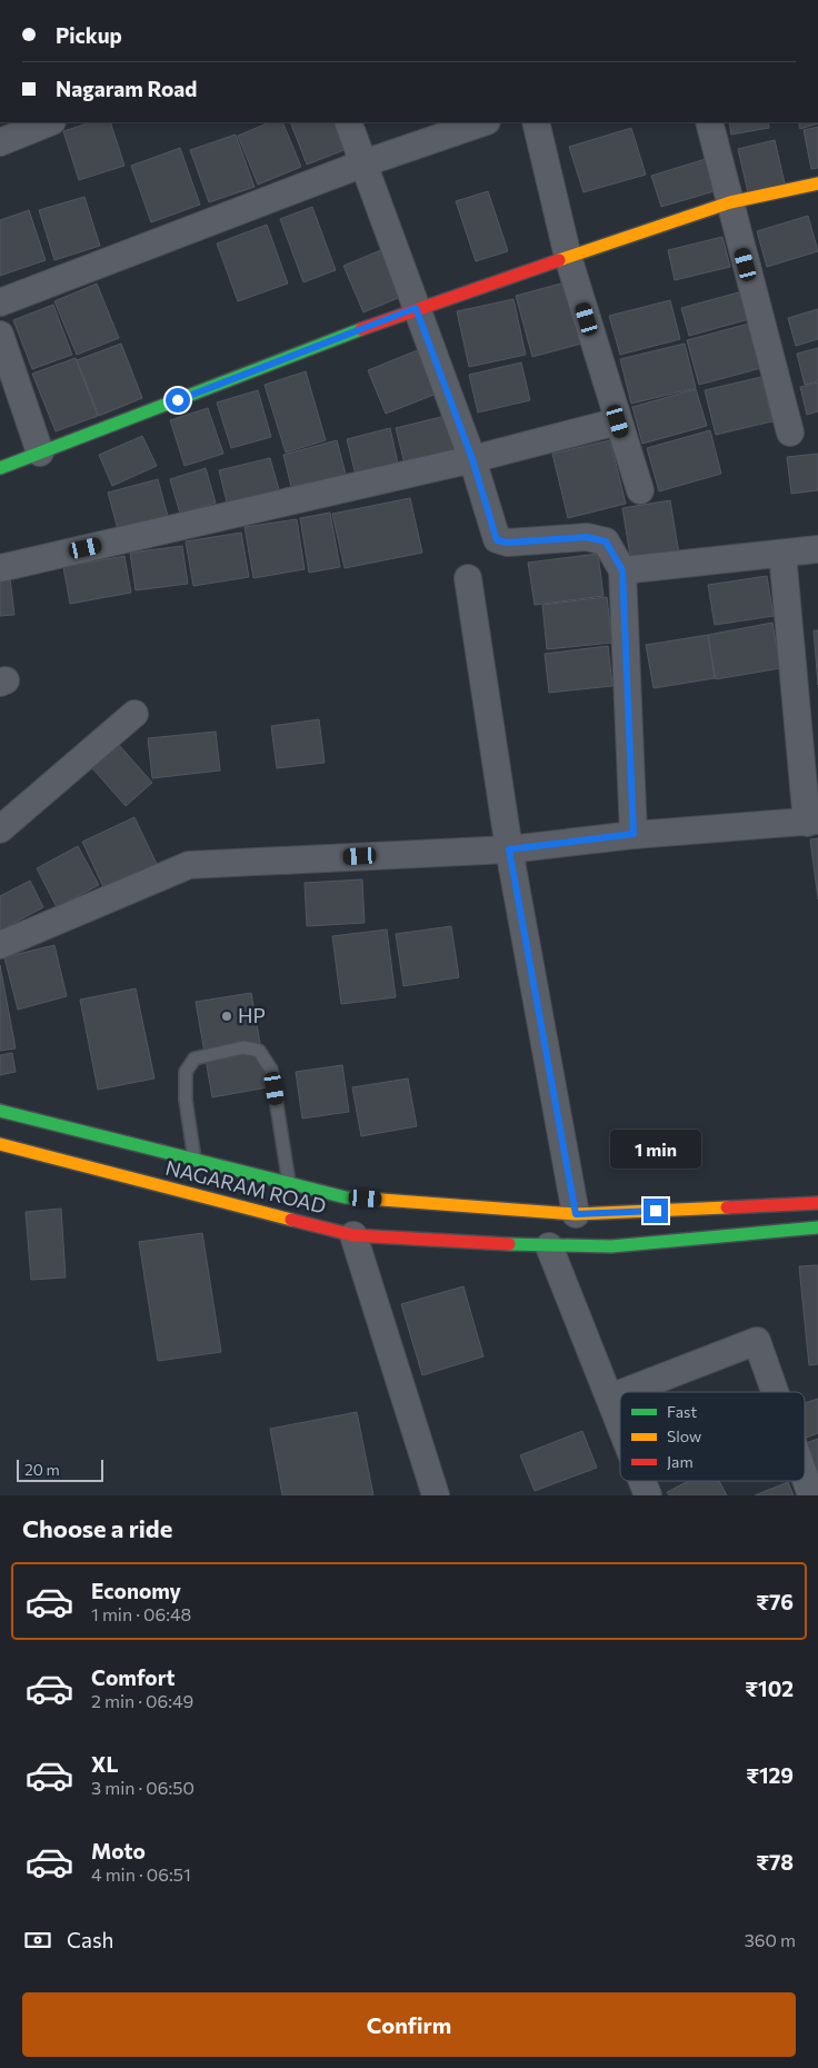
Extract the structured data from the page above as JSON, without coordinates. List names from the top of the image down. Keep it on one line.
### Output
{"streets":{"main road":["NAGARAM ROAD"]},"places":["HP"],"legend":["Fast","Slow","Jam"],"scale_bar":"20 m","page":{"banner":["Pickup","Nagaram Road"],"bubble":"1 min","scale":"20 m","heading":"Choose a ride","list":[{"name":"Economy","note":"1 min · 06:48","value":"₹76"},{"name":"Comfort","note":"2 min · 06:49","value":"₹102"},{"name":"XL","note":"3 min · 06:50","value":"₹129"},{"name":"Moto","note":"4 min · 06:51","value":"₹78"}],"pay":["Cash","360 m"],"buttons":"Confirm"}}
